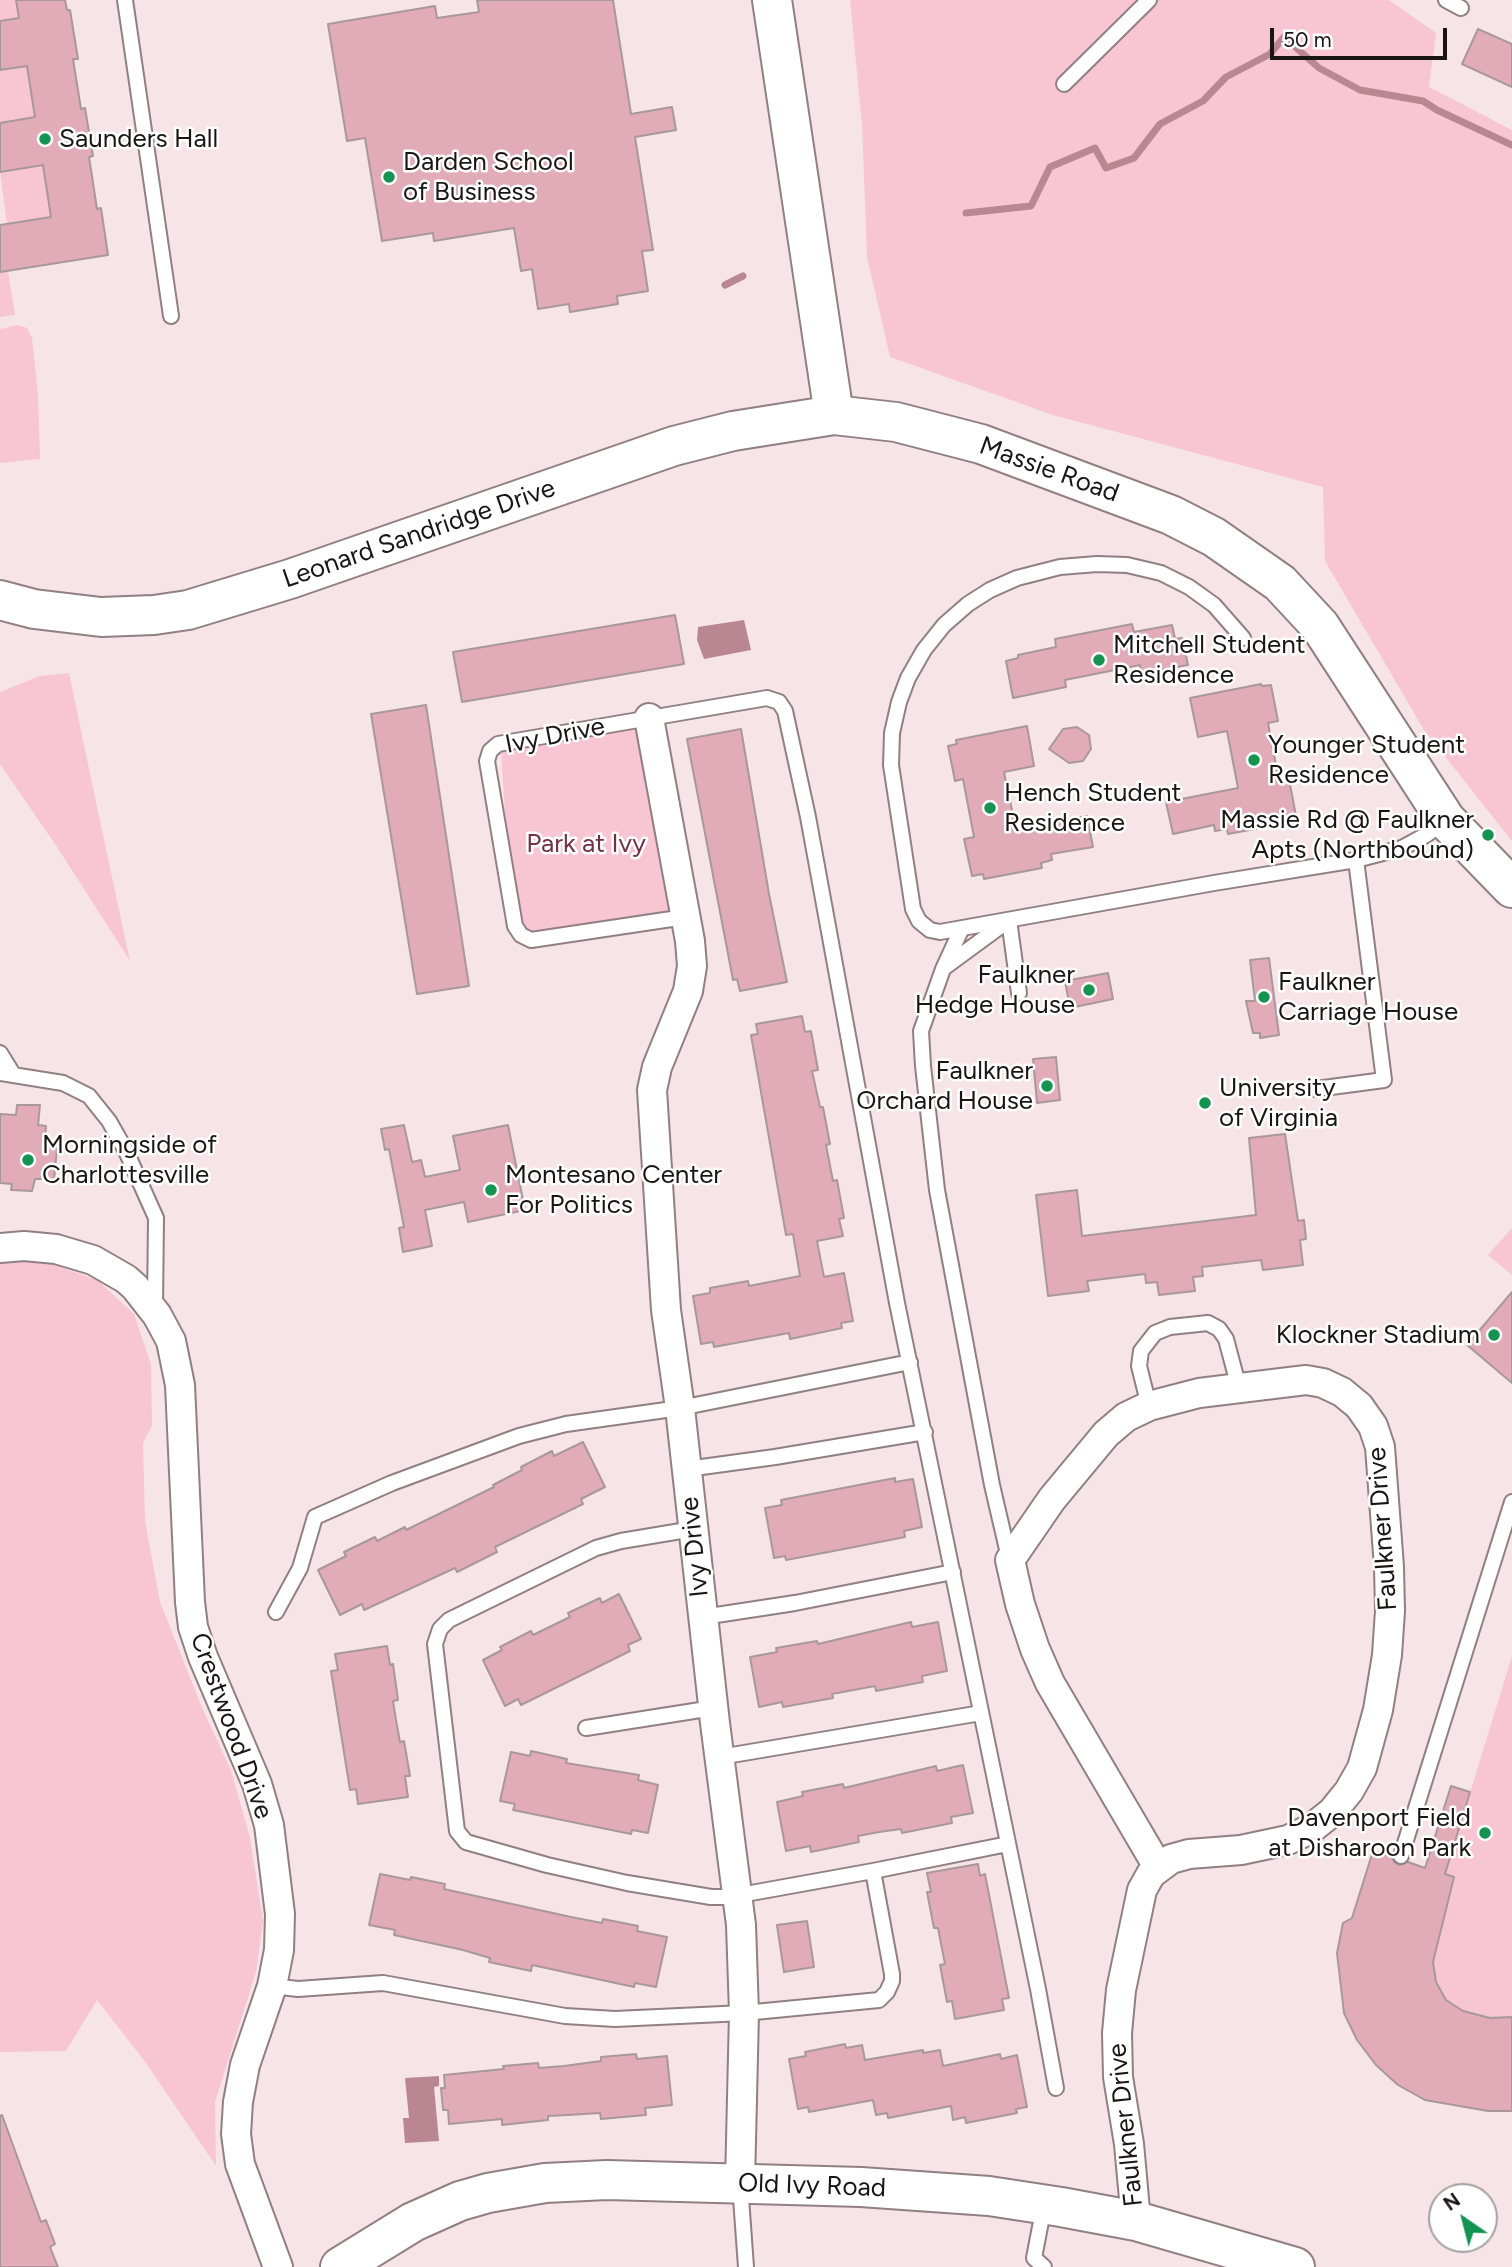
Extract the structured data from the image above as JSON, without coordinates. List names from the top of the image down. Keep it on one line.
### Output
{"streets":{"street":["Massie Road","Leonard Sandridge Drive","Ivy Drive","Faulkner Drive","Crestwood Drive","Old Ivy Road"]},"crossings":[["Massie Road","Leonard Sandridge Drive"],["Ivy Drive","Old Ivy Road"],["Faulkner Drive","Old Ivy Road"]],"parks":["Park at Ivy"],"places":["Saunders Hall","Darden School of Business","Mitchell Student Residence","Younger Student Residence","Hench Student Residence","Massie Rd @ Faulkner Apts (Northbound)","Faulkner Hedge House","Faulkner Carriage House","Faulkner Orchard House","University of Virginia","Morningside of Charlottesville","Montesano Center For Politics","Klockner Stadium","Davenport Field at Disharoon Park"],"scale_bar":"50 m","north":"top left"}
